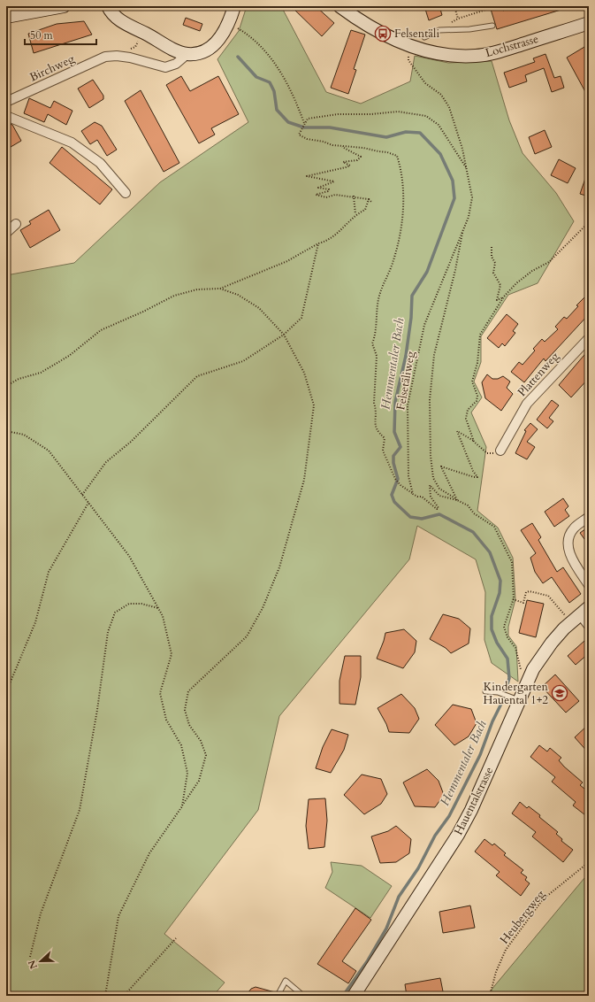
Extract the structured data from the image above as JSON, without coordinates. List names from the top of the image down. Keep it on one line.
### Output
{"streets":{"street":["Lochstrasse","Birchweg","Plattenweg","Hauentalstrasse"],"path":["Felsetäliweg","Heubergweg"]},"crossings":[["Lochstrasse","Felsetäliweg"]],"water":["Hemmentaler Bach"],"places":{"bus stop":["Felsentäli"],"school or university":["Kindergarten Hauental 1+2"]},"scale_bar":"50 m","north":"left"}
